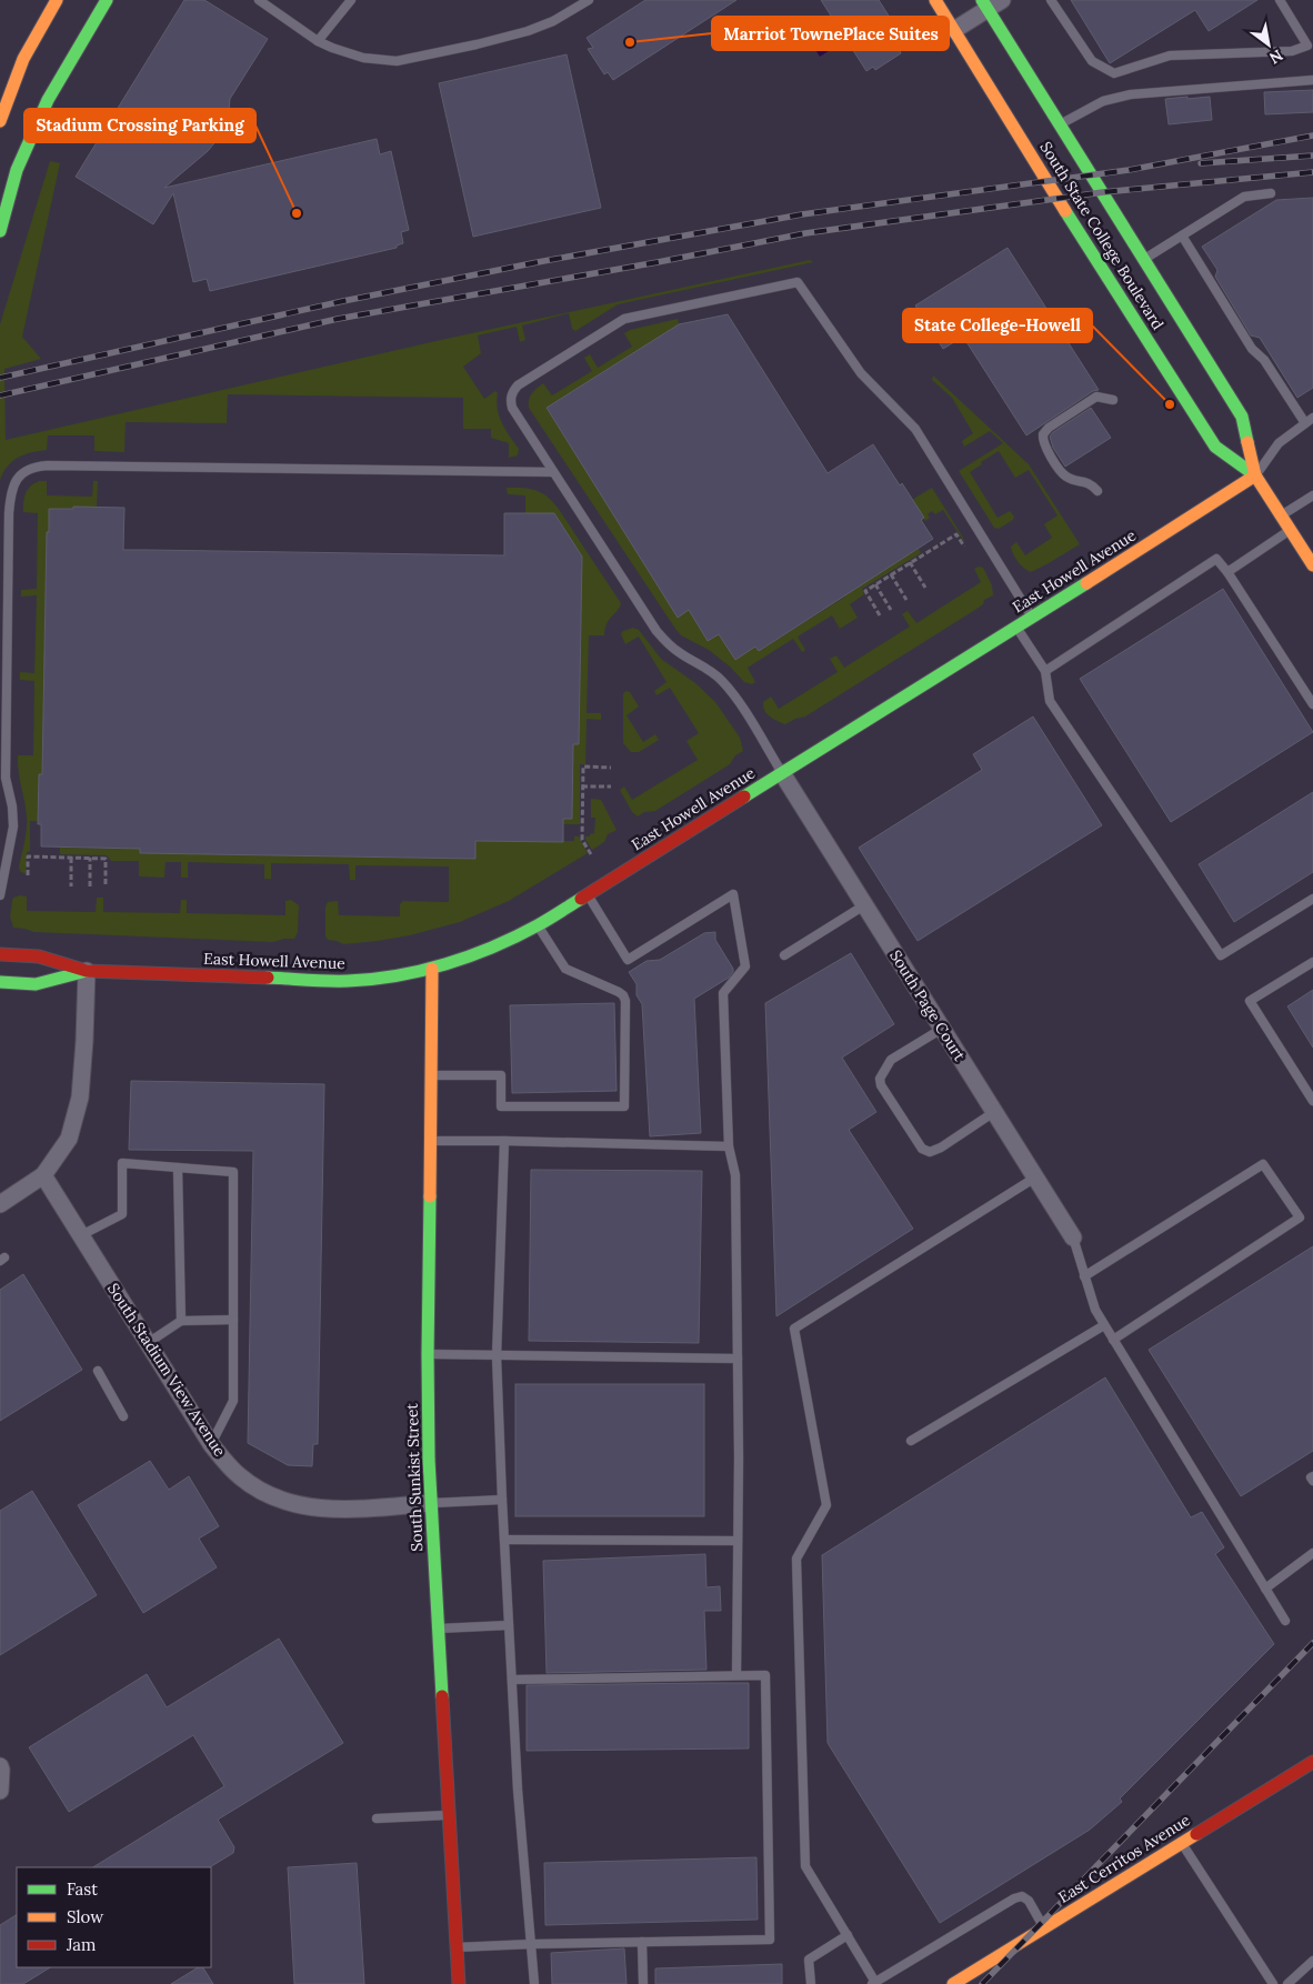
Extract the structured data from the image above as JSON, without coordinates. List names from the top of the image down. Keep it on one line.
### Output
{"streets":{"street":["South State College Boulevard","East Howell Avenue","South Page Court","South Stadium View Avenue","South Sunkist Street","East Cerritos Avenue"]},"crossings":[["South State College Boulevard","East Howell Avenue"],["East Howell Avenue","South Page Court"],["East Howell Avenue","South Sunkist Street"],["South Stadium View Avenue","South Sunkist Street"]],"places":["Marriot TownePlace Suites","Stadium Crossing Parking","State College-Howell"],"legend":["Fast","Slow","Jam"],"north":"bottom right"}
